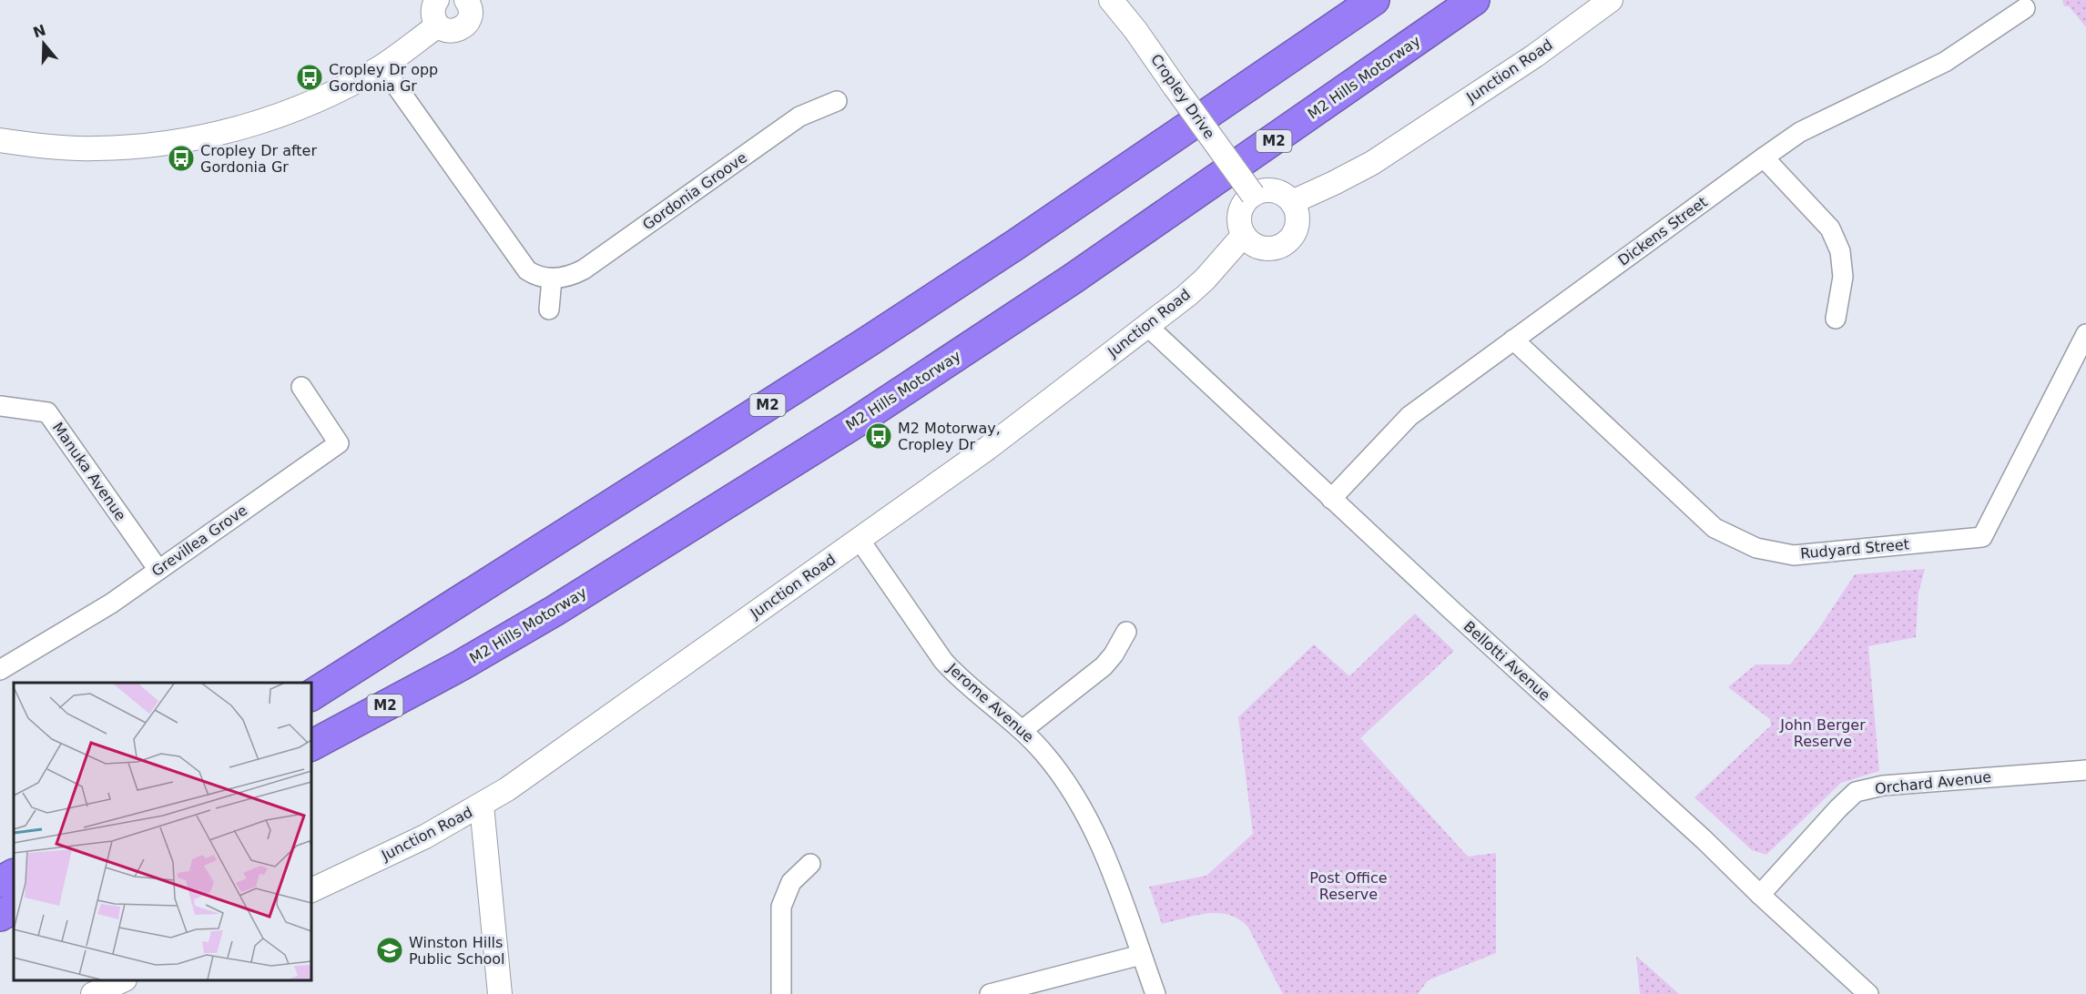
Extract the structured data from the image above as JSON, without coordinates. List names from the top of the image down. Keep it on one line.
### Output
{"streets":{"highway":["M2 Hills Motorway","M2"],"street":["Junction Road","Cropley Drive","Gordonia Groove","Dickens Street","Manuka Avenue","Grevillea Grove","Rudyard Street","Bellotti Avenue","Jerome Avenue","Orchard Avenue"]},"crossings":[["Junction Road","Cropley Drive"],["Junction Road","Bellotti Avenue"],["Junction Road","Jerome Avenue"],["Dickens Street","Rudyard Street"],["Dickens Street","Bellotti Avenue"],["Manuka Avenue","Grevillea Grove"],["Bellotti Avenue","Orchard Avenue"]],"parks":["John Berger Reserve","Post Office Reserve"],"places":{"bus stop":["Cropley Dr opp Gordonia Gr","Cropley Dr after Gordonia Gr","M2 Motorway, Cropley Dr"],"school or university":["Winston Hills Public School"]},"north":"top"}
